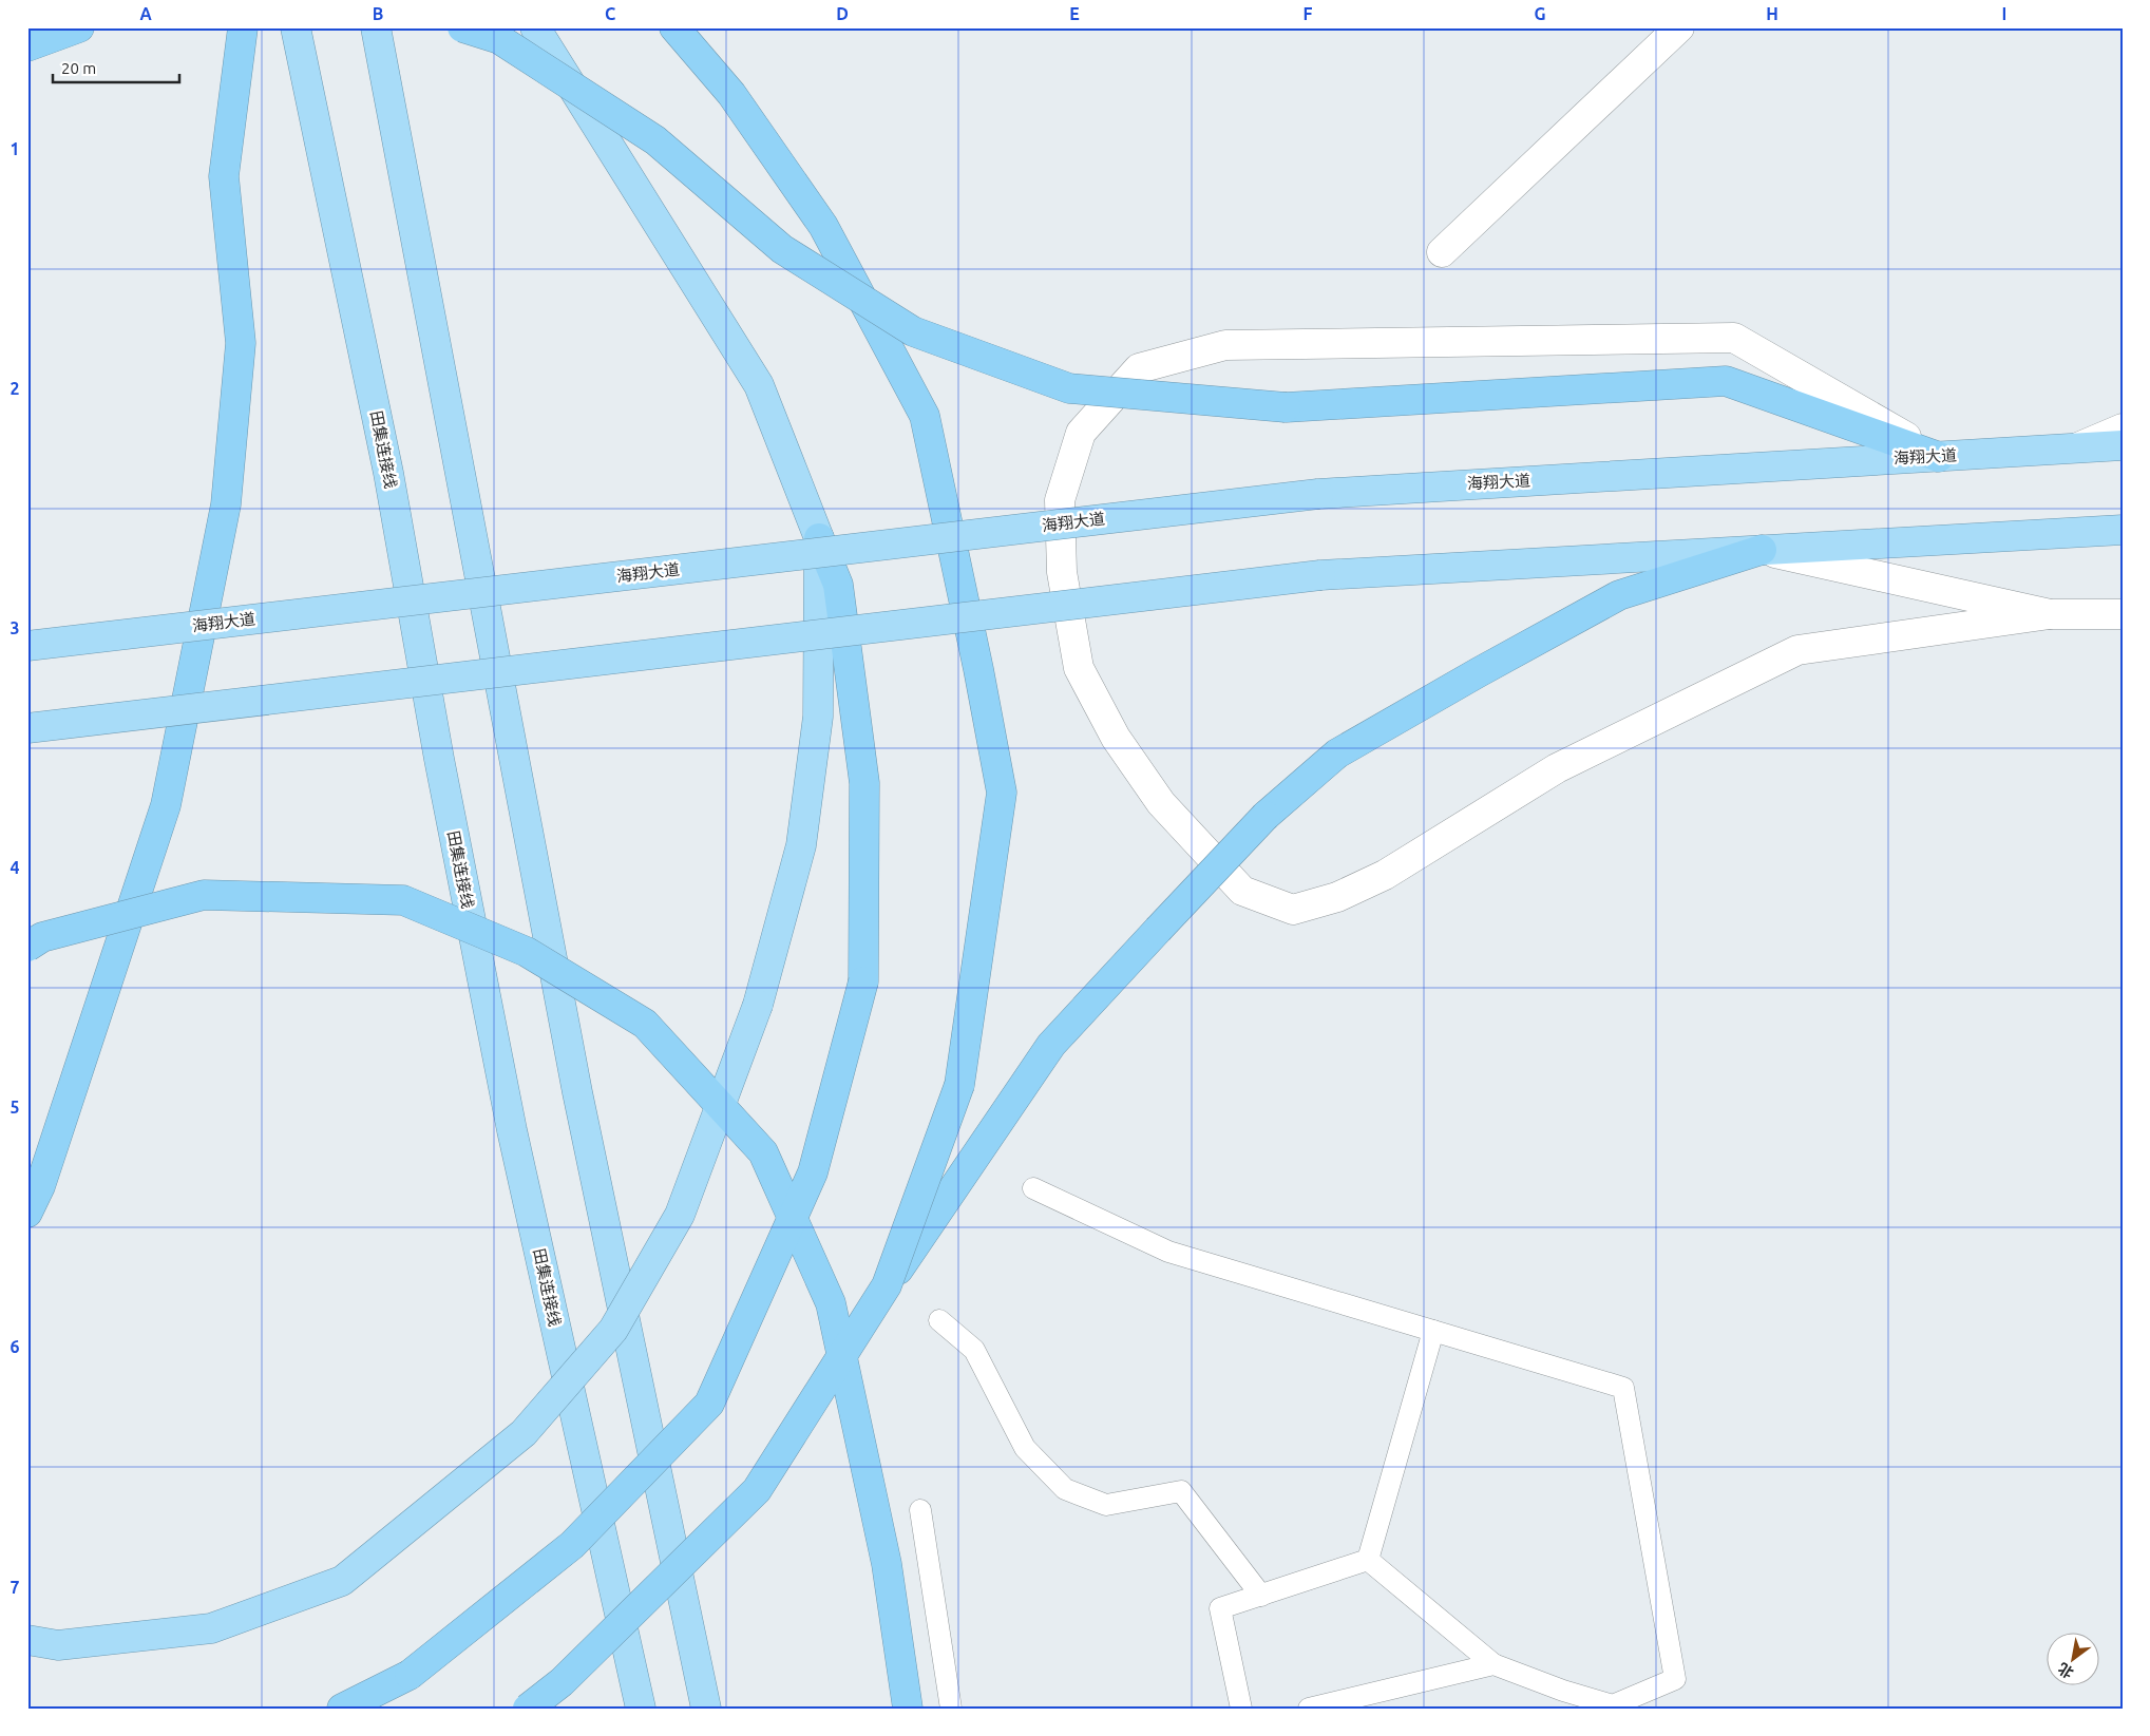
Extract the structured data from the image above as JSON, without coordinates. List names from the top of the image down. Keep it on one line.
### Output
{"streets":{"highway":["田集连接线","海翔大道"]},"scale_bar":"20 m","north":"bottom left","grid":{"columns":["A","B","C","D","E","F","G","H","I"],"rows":["1","2","3","4","5","6","7"]}}
